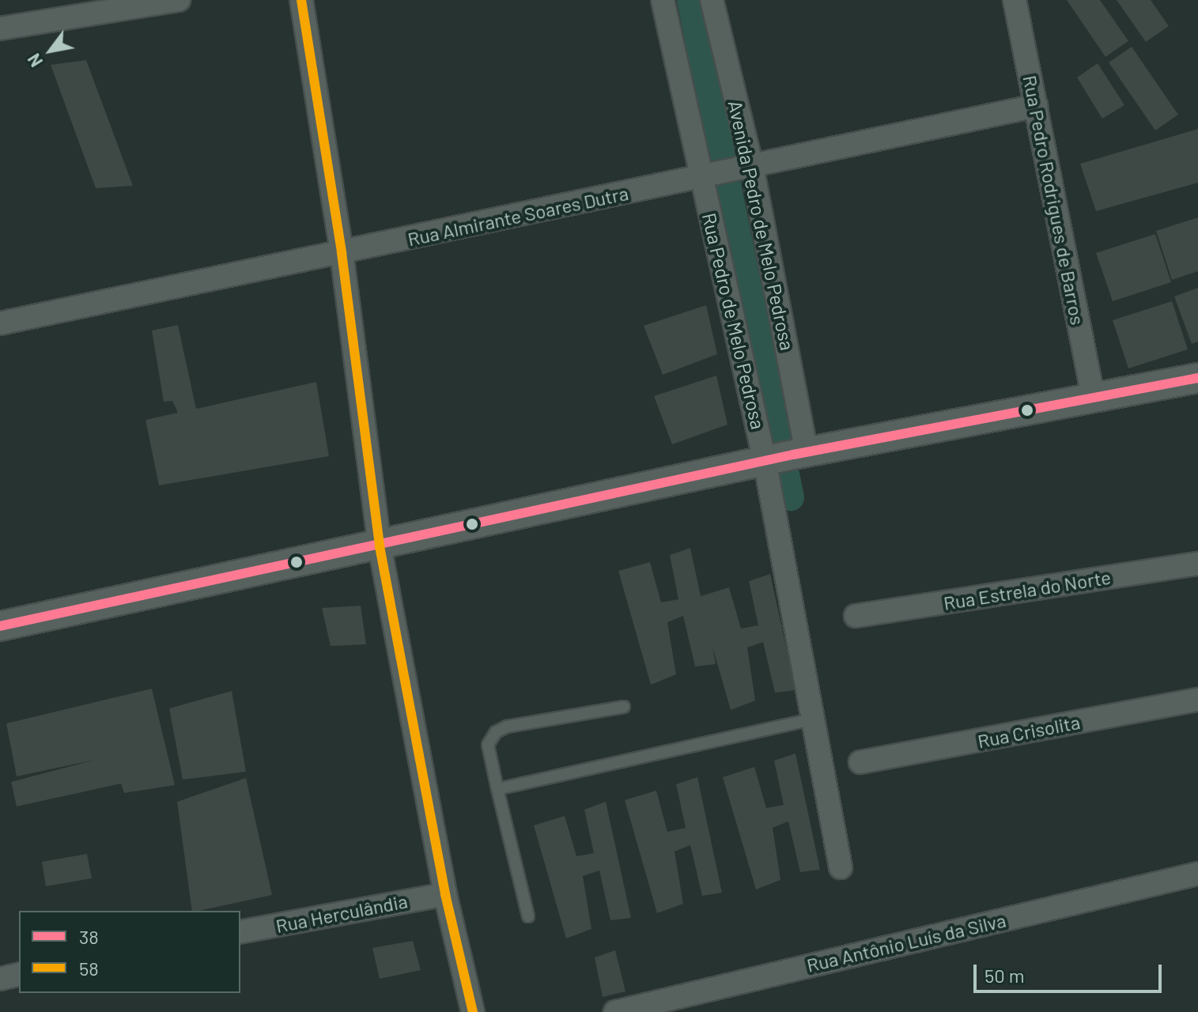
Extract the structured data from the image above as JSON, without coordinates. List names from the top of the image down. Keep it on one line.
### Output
{"streets":{"street":["Rua Pedro Rodrigues de Barros","Rua Almirante Soares Dutra","Avenida Pedro de Melo Pedrosa","Rua Pedro de Melo Pedrosa","Rua Estrela do Norte","Rua Crisolita","Rua Herculândia","Rua Antônio Luís da Silva"]},"crossings":[["Rua Pedro Rodrigues de Barros","Rua Almirante Soares Dutra"],["Rua Almirante Soares Dutra","Avenida Pedro de Melo Pedrosa"],["Rua Almirante Soares Dutra","Rua Pedro de Melo Pedrosa"],["Avenida Pedro de Melo Pedrosa","Rua Pedro de Melo Pedrosa"]],"lines":["transit line 58","transit line 38"],"legend":["38","58"],"scale_bar":"50 m","north":"bottom left"}
